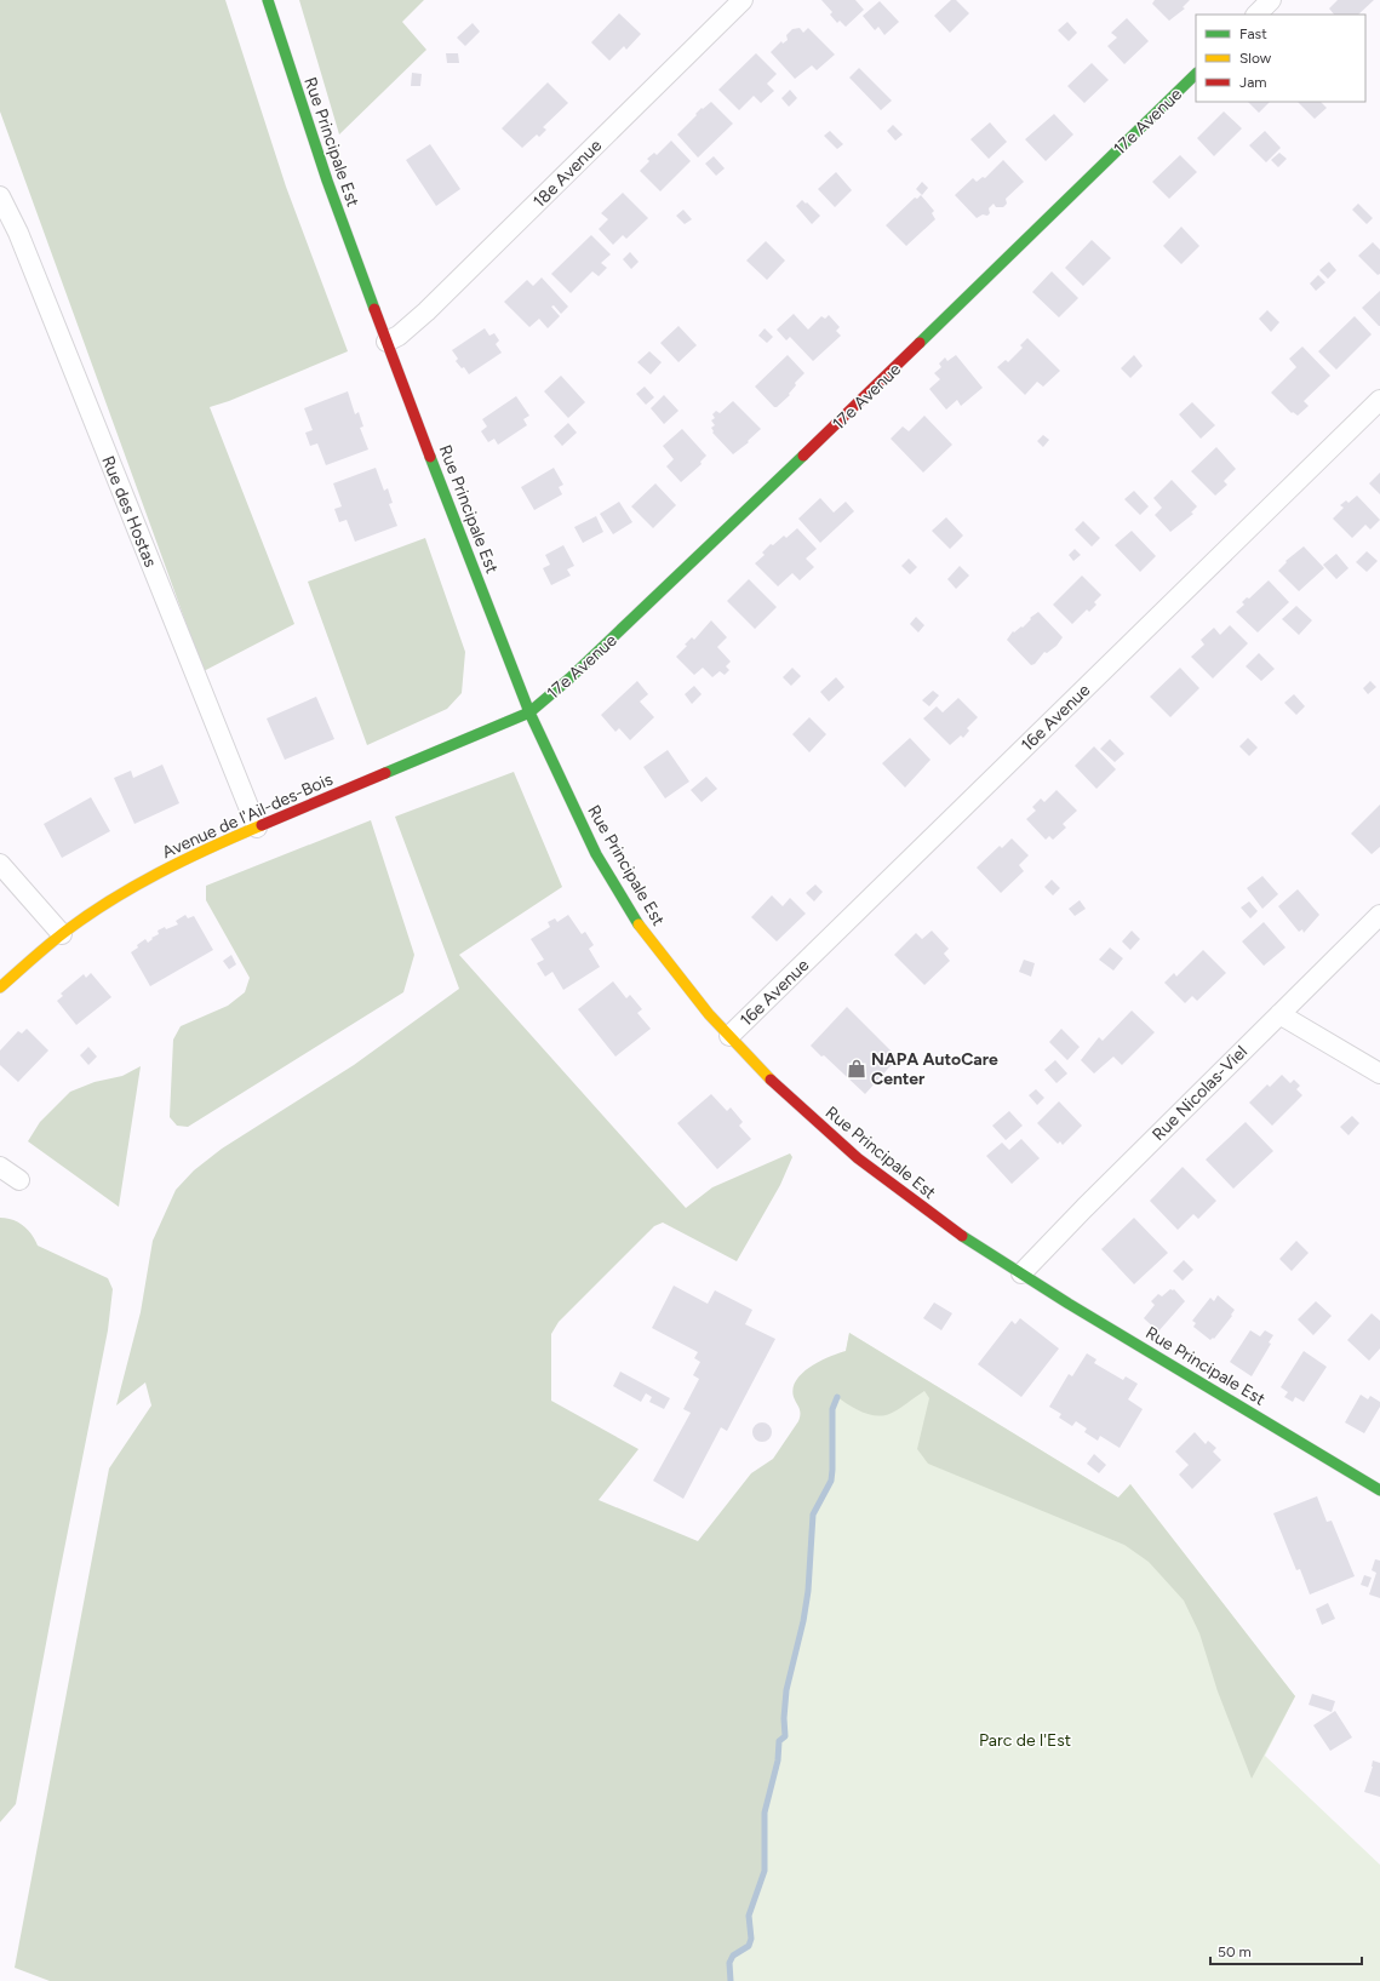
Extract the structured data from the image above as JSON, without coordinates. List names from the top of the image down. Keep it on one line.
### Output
{"streets":{"main road":["17e Avenue","Rue Principale Est","Avenue de l'Ail-des-Bois"],"street":["18e Avenue","Rue des Hostas","16e Avenue","Rue Nicolas-Viel"]},"crossings":[["17e Avenue","Rue Principale Est"],["17e Avenue","Avenue de l'Ail-des-Bois"],["Rue Principale Est","18e Avenue"],["Rue Principale Est","16e Avenue"],["Rue Principale Est","Avenue de l'Ail-des-Bois"],["Rue Principale Est","Rue Nicolas-Viel"],["Rue des Hostas","Avenue de l'Ail-des-Bois"]],"parks":["Parc de l'Est"],"places":{"shop":["NAPA AutoCare Center"]},"legend":["Fast","Slow","Jam"],"scale_bar":"50 m"}
